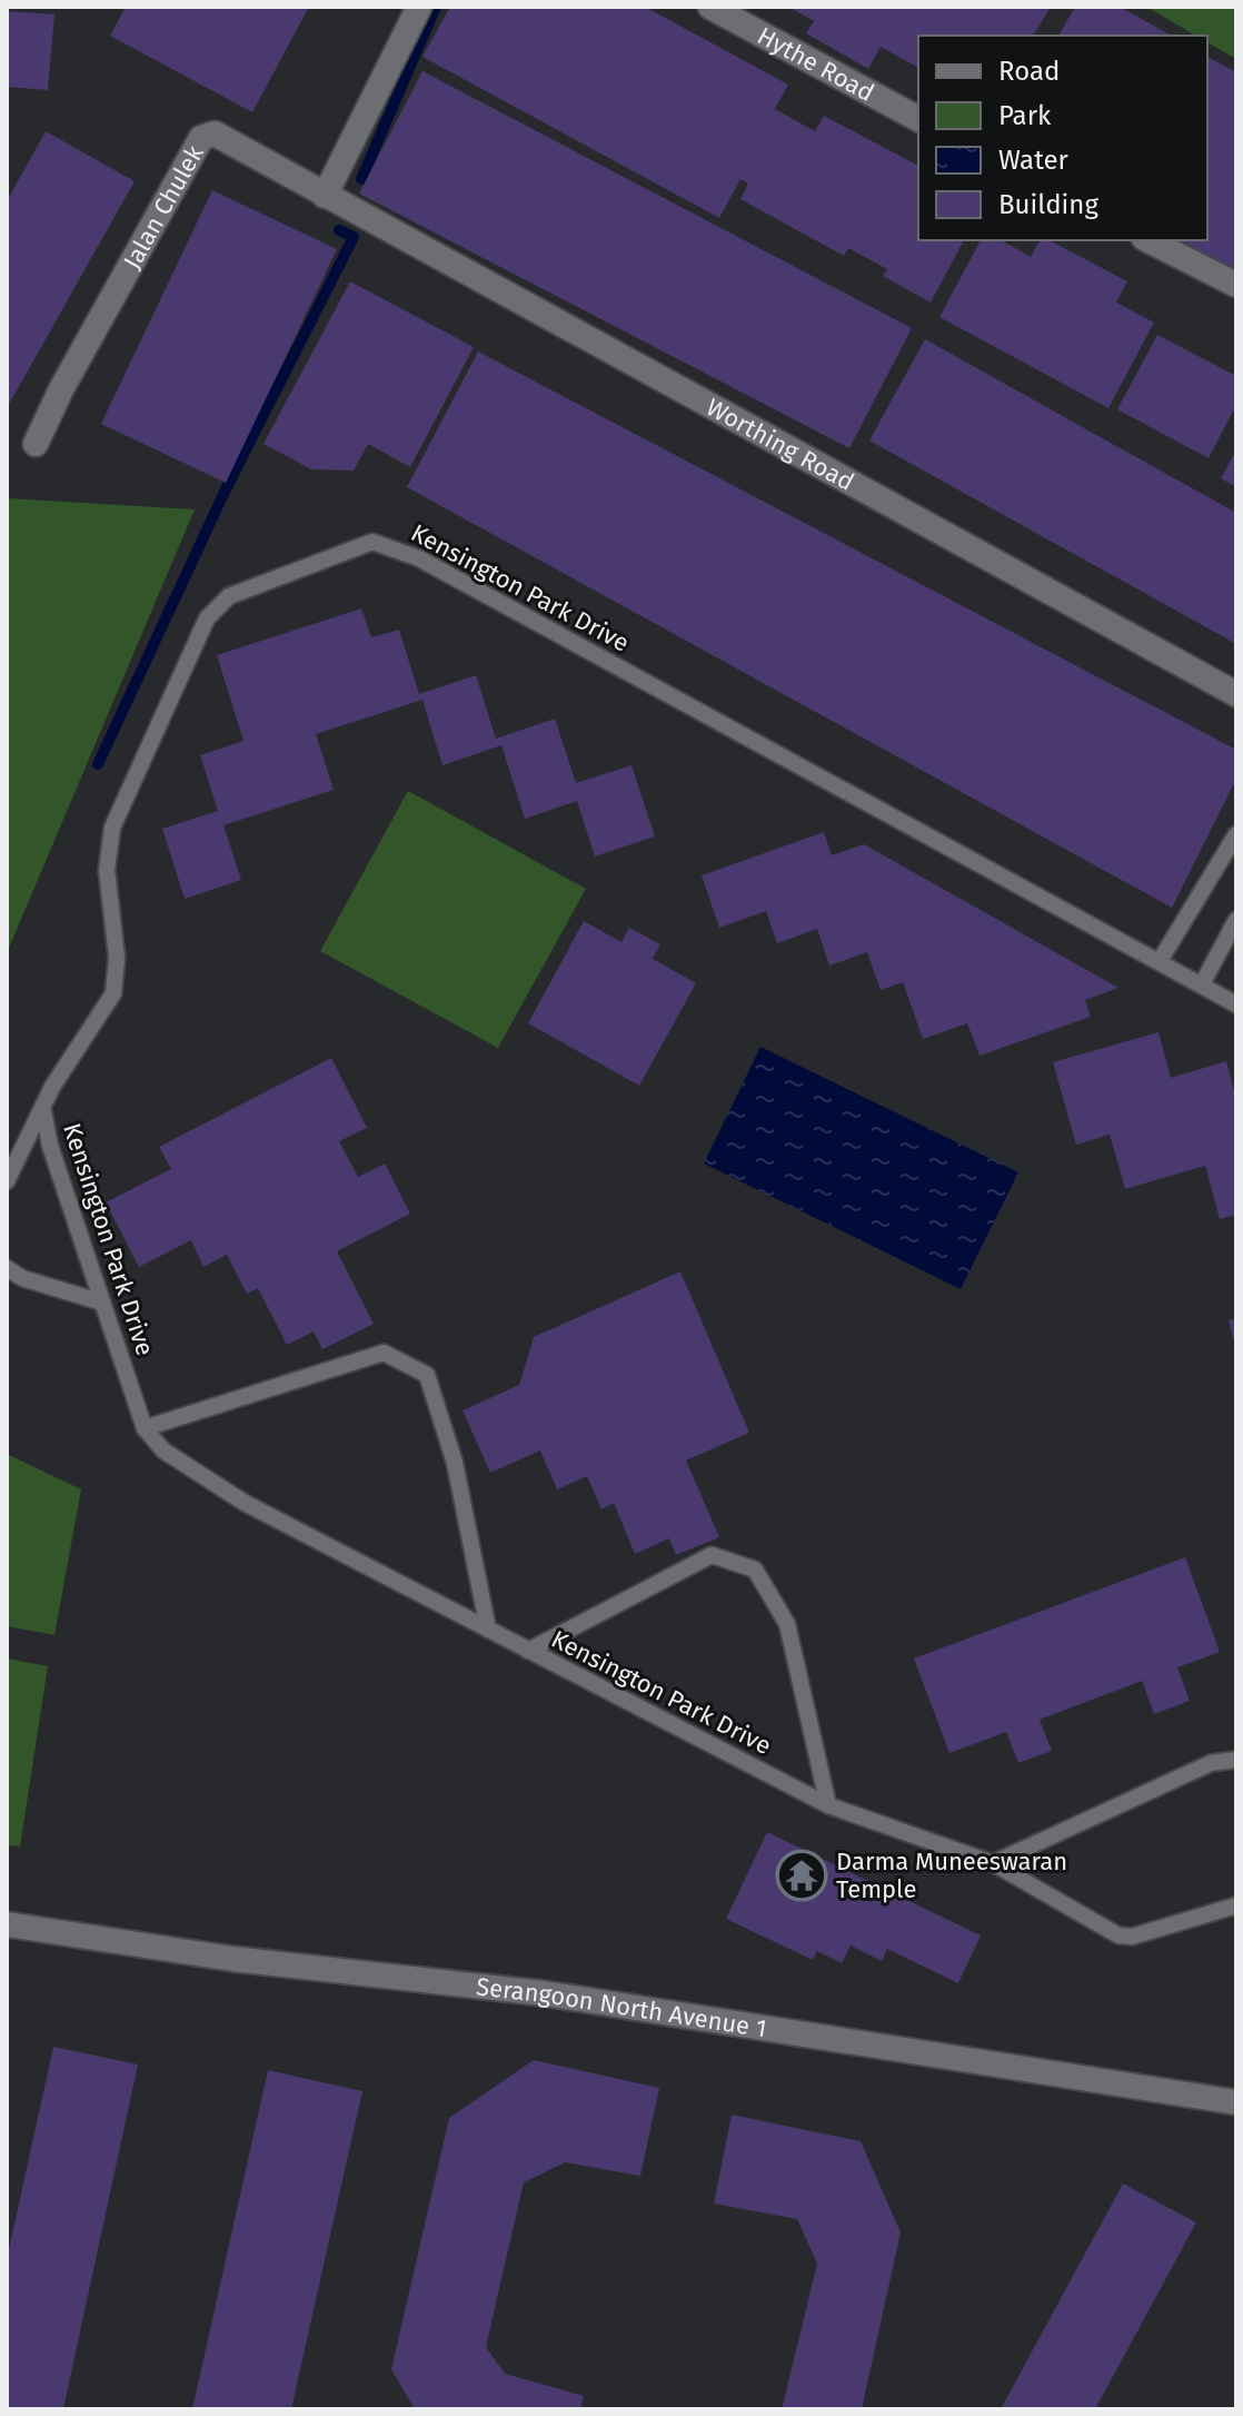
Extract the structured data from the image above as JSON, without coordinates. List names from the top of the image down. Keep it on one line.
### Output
{"streets":{"street":["Hythe Road","Jalan Chulek","Worthing Road","Serangoon North Avenue 1"],"lane":["Kensington Park Drive"]},"crossings":[["Jalan Chulek","Worthing Road"]],"places":{"temple":["Darma Muneeswaran Temple"]},"legend":["Road","Park","Water","Building"]}
